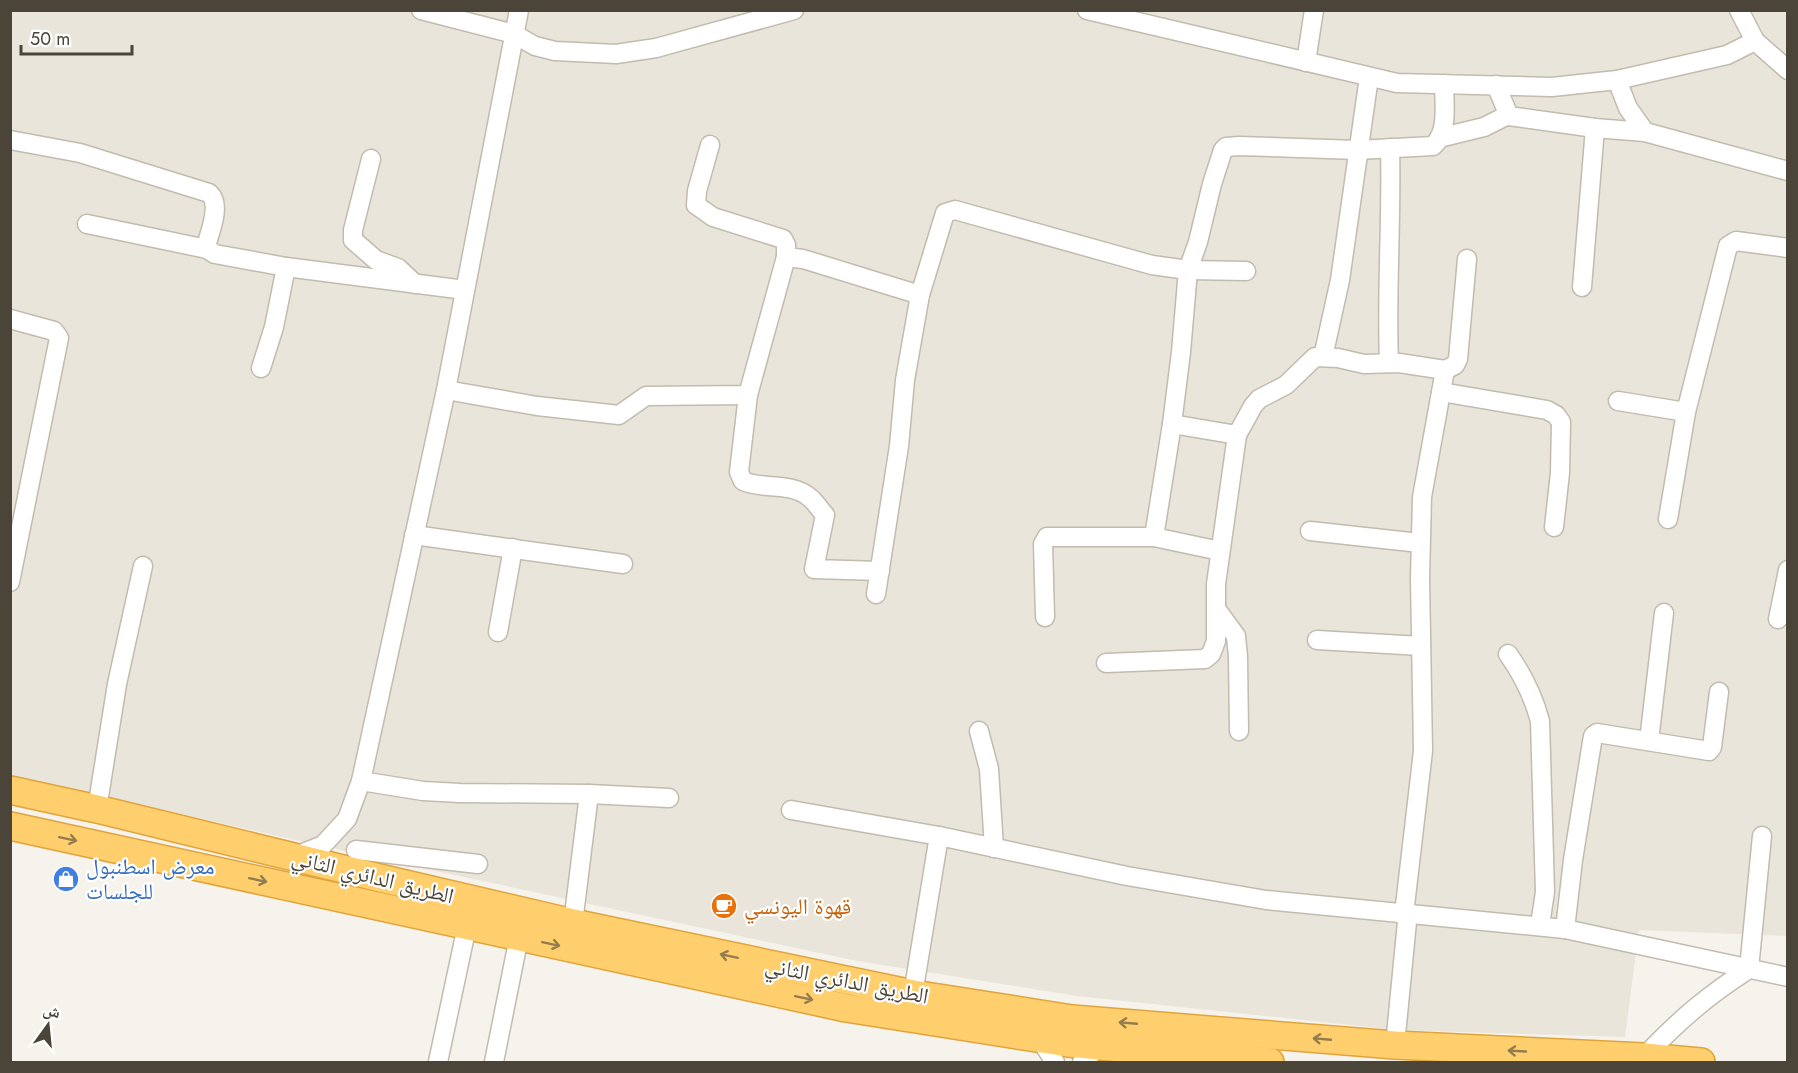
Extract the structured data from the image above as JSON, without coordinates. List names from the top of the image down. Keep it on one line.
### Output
{"streets":{"highway":["الطريق الدائري الثاني"]},"places":{"shop":["معرض اسطنبول للجلسات"],"cafe":["قهوة اليونسي"]},"scale_bar":"50 m","north":"top"}
